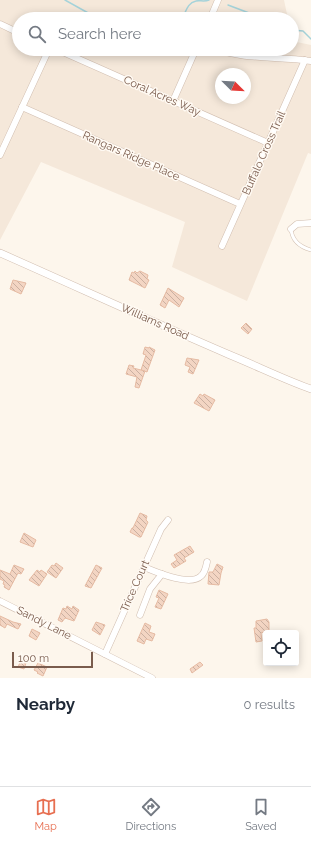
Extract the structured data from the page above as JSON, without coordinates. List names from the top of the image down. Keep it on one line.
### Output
{"streets":{"street":["Coral Acres Way","Buffalo Cross Trail","Rangars Ridge Place","Williams Road","Trice Court","Sandy Lane"]},"crossings":[["Coral Acres Way","Buffalo Cross Trail"],["Buffalo Cross Trail","Rangars Ridge Place"],["Trice Court","Sandy Lane"]],"scale_bar":"100 m","north":"bottom right","page":{"search":"Search here","scale":"100 m","heading":["Nearby","0 results"],"nav":["Map","Directions","Saved"]}}
